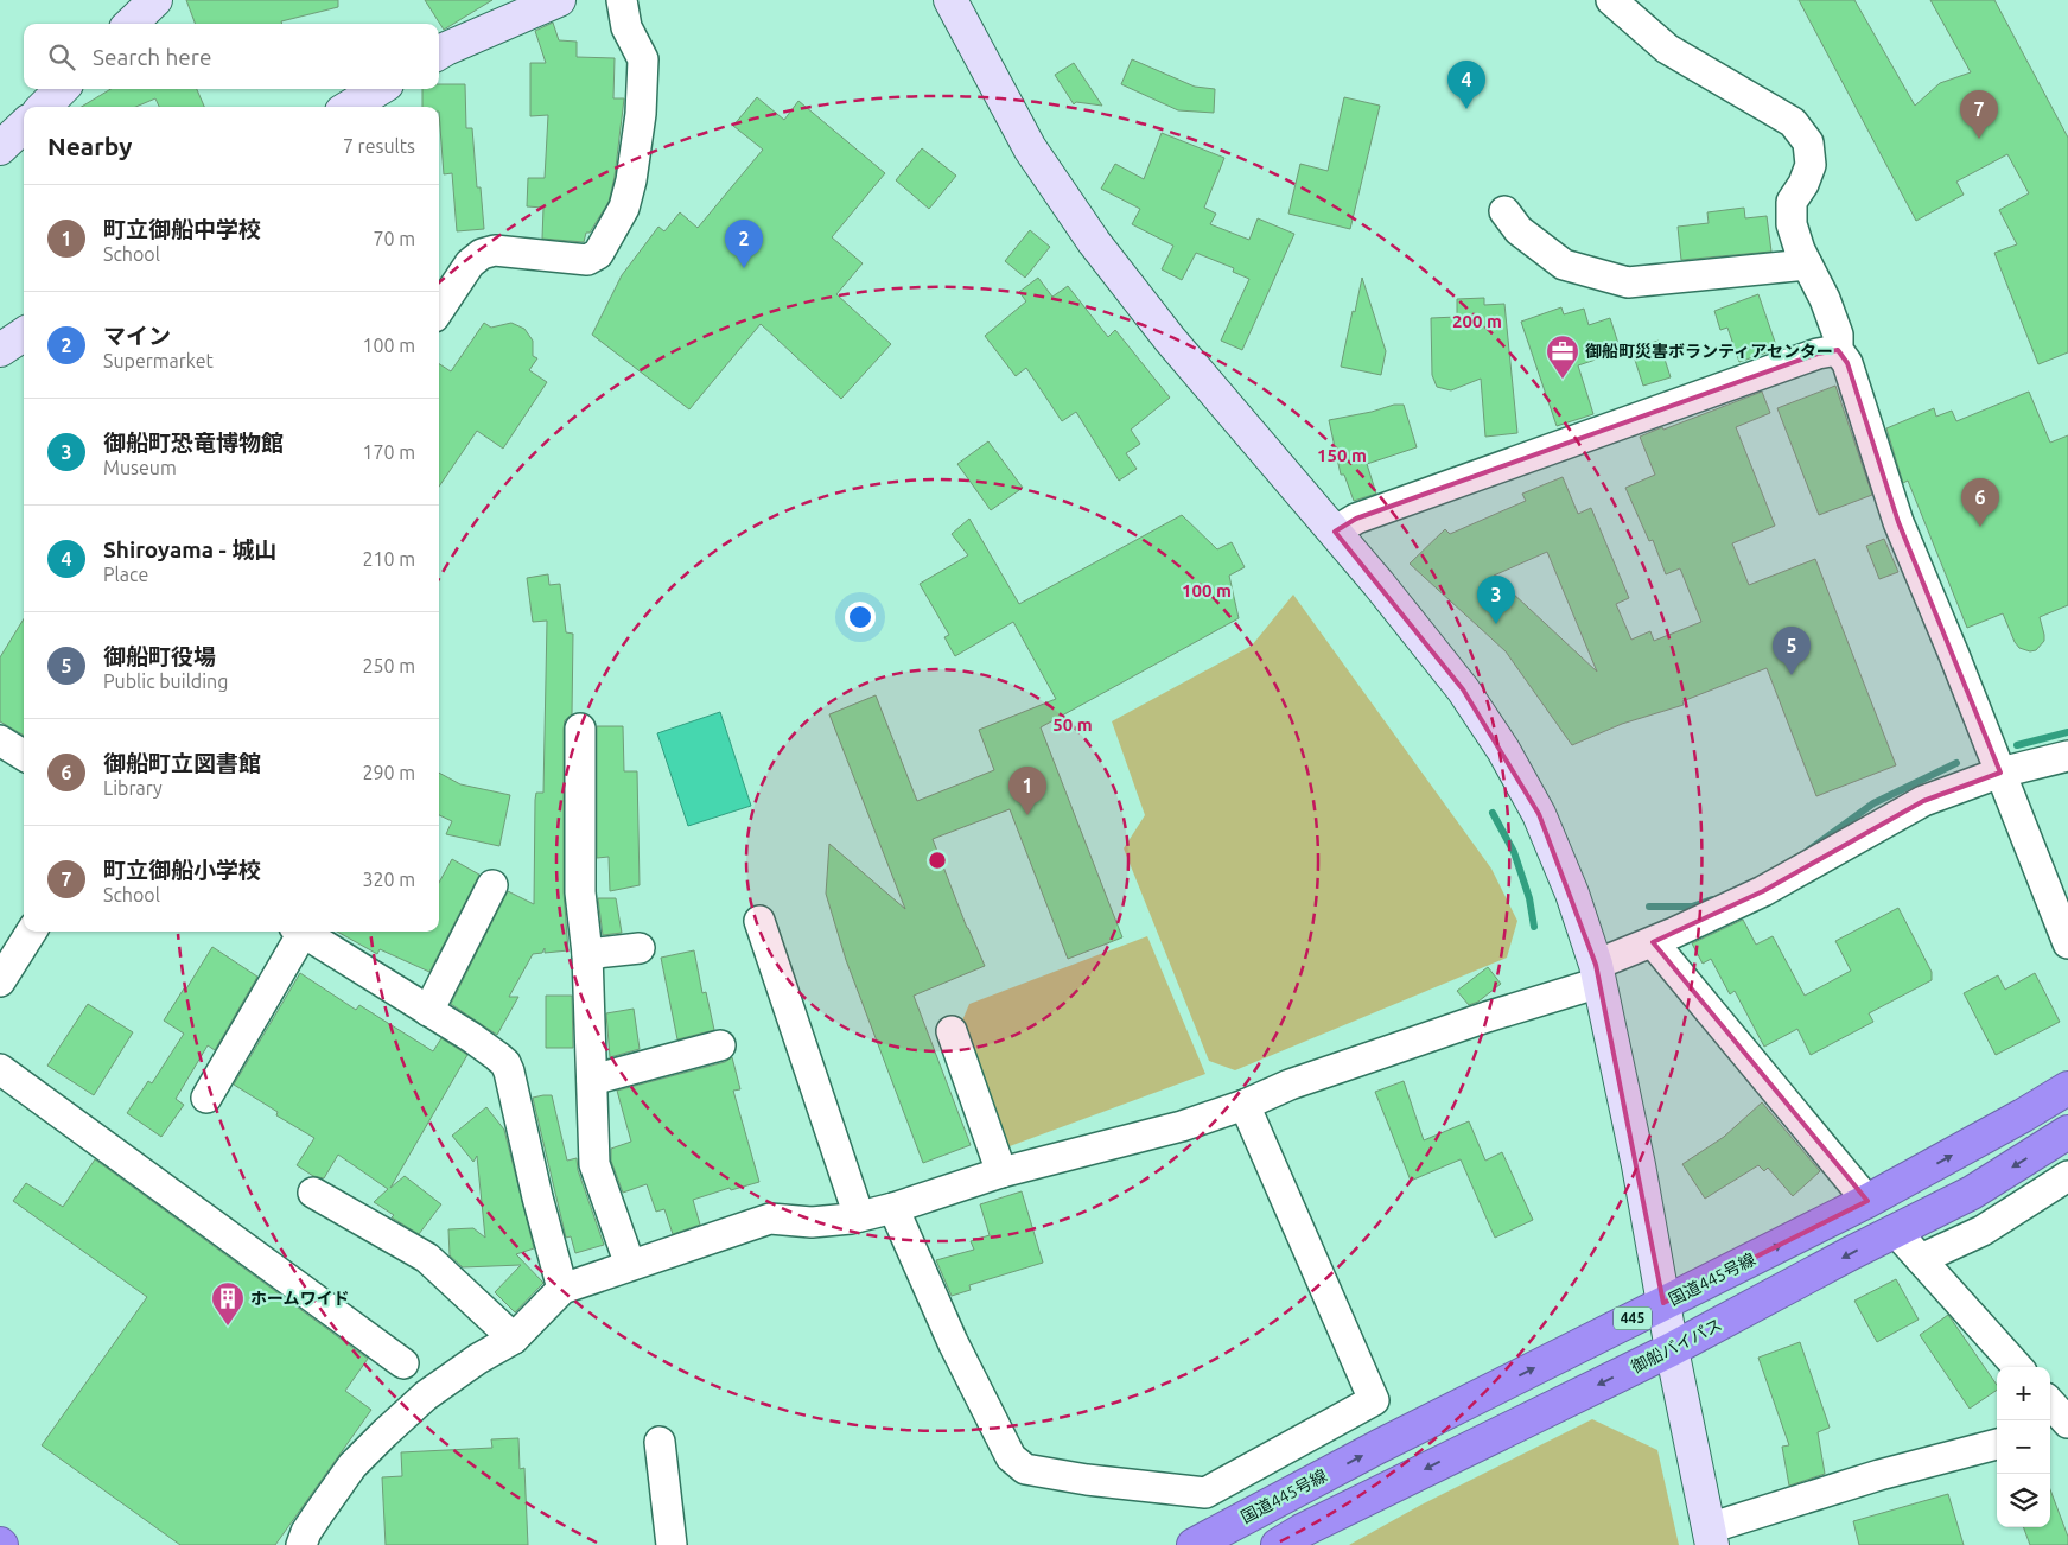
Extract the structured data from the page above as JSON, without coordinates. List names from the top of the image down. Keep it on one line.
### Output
{"streets":{"highway":["国道445号線","445","御船バイパス"]},"one_way":["国道445号線","御船バイパス"],"places":{"office":["御船町災害ボランティアセンター"],"building":["ホームワイド"]},"page":{"search":"Search here","pins":["4","7","2","6","3","5","1"],"heading":["Nearby","7 results"],"list":[{"mark":"1","name":"町立御船中学校","note":"School","value":"70 m"},{"mark":"2","name":"マイン","note":"Supermarket","value":"100 m"},{"mark":"3","name":"御船町恐竜博物館","note":"Museum","value":"170 m"},{"mark":"4","name":"Shiroyama - 城山","note":"Place","value":"210 m"},{"mark":"5","name":"御船町役場","note":"Public building","value":"250 m"},{"mark":"6","name":"御船町立図書館","note":"Library","value":"290 m"},{"mark":"7","name":"町立御船小学校","note":"School","value":"320 m"}],"map_buttons":["+","−"]},"rings":["200 m","150 m","100 m","50 m"]}
